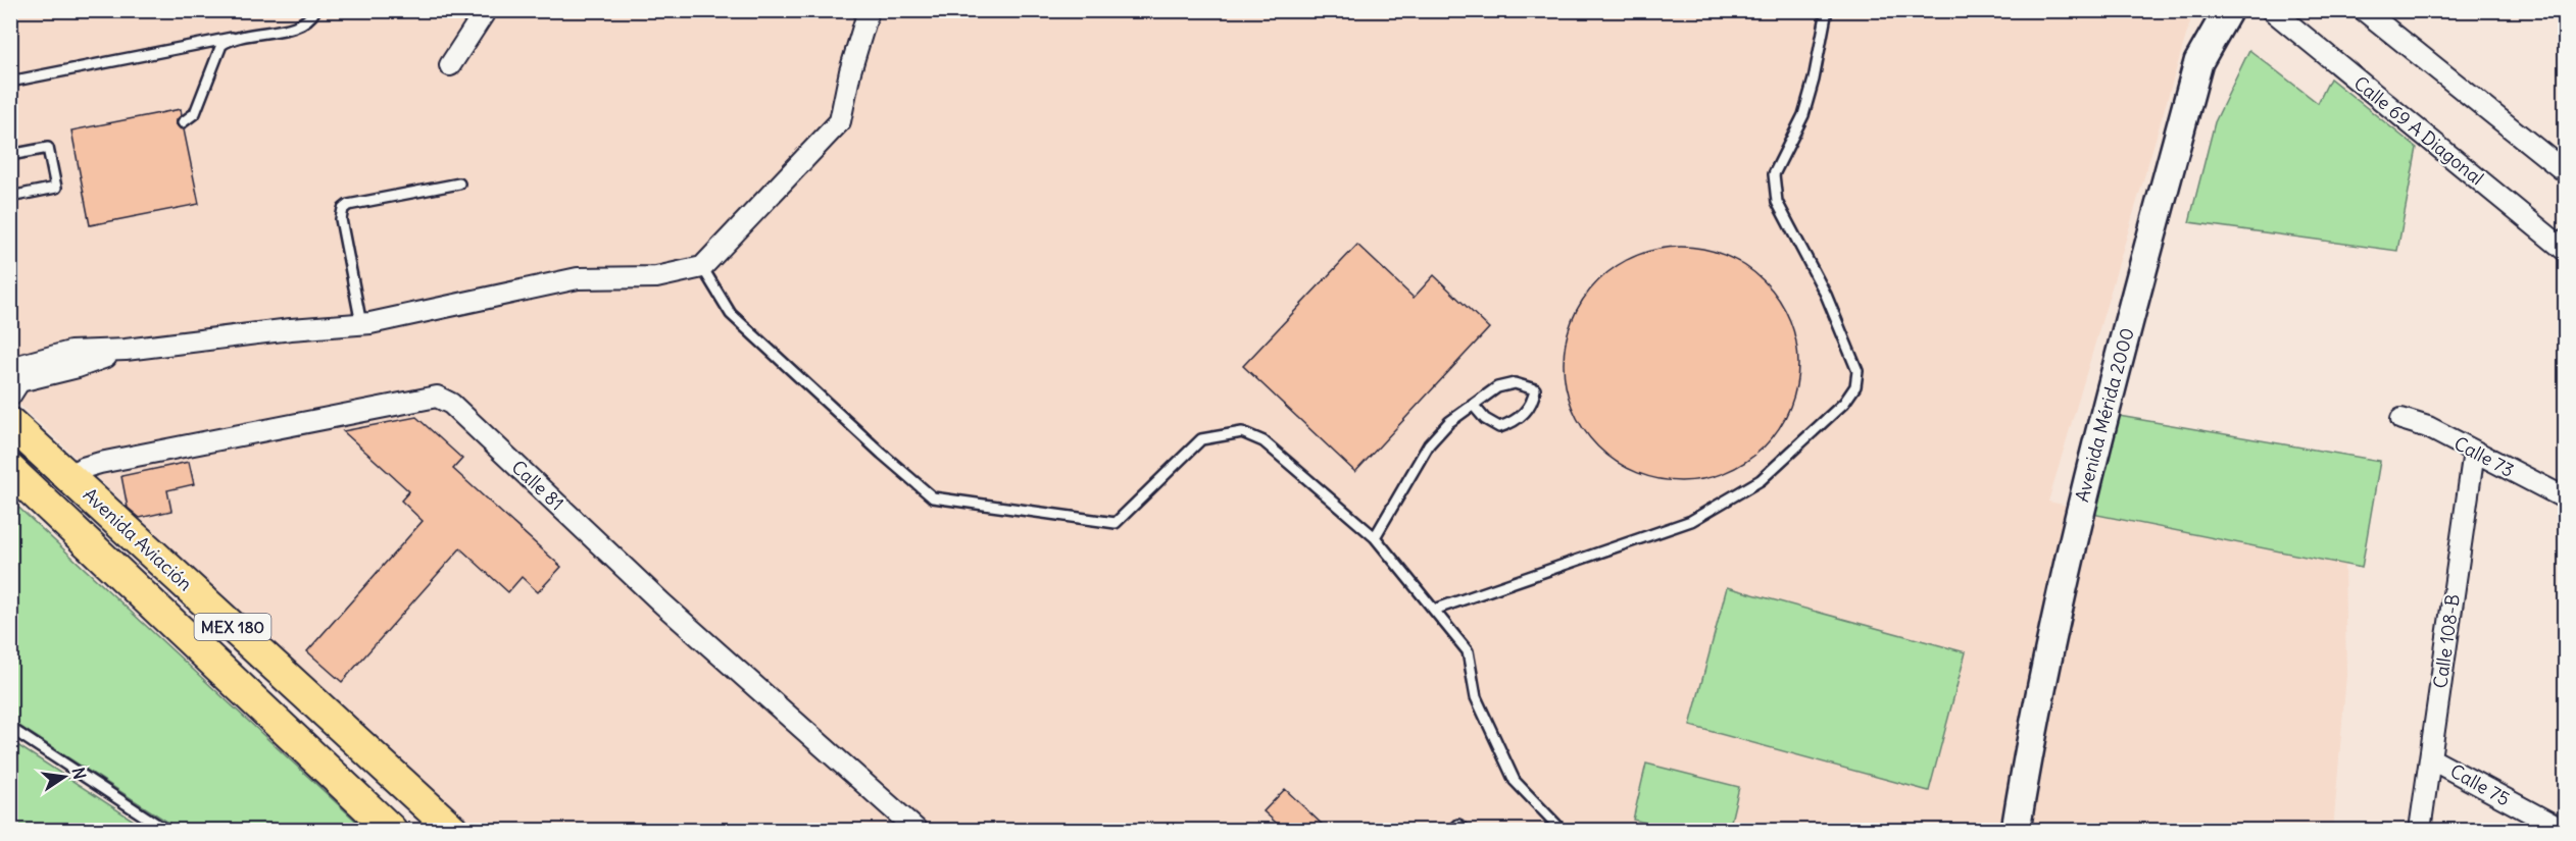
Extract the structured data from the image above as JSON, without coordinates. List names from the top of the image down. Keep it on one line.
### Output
{"streets":{"main road":["Avenida Mérida 2000","Avenida Aviación","MEX 180"],"street":["Calle 69 A Diagonal","Calle 73","Calle 81","Calle 108-B","Calle 75"]},"crossings":[["Calle 73","Calle 108-B"],["Calle 81","Avenida Aviación"],["Calle 108-B","Calle 75"]],"north":"right"}
